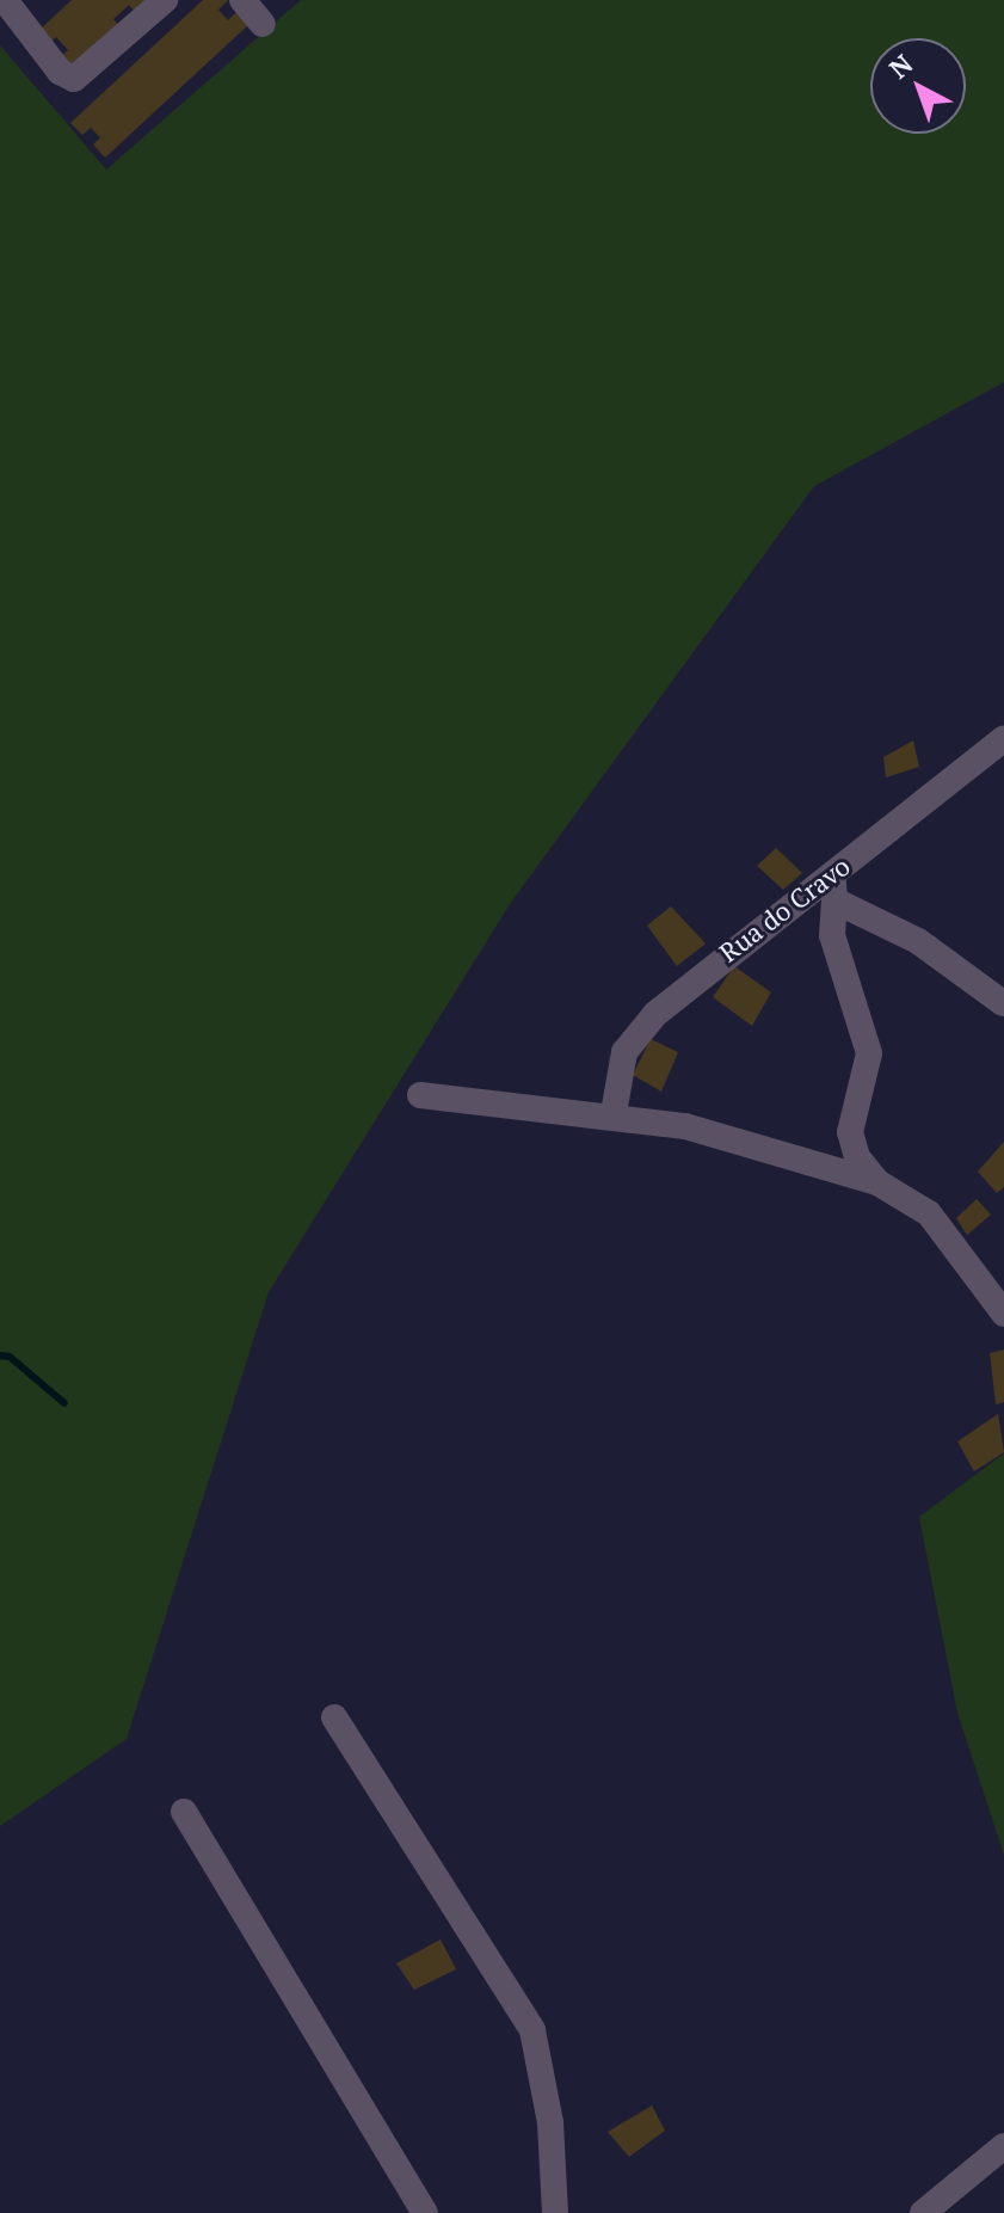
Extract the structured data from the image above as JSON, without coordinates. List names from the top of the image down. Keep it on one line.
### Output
{"streets":{"street":["Rua do Cravo"]},"north":"top left"}
